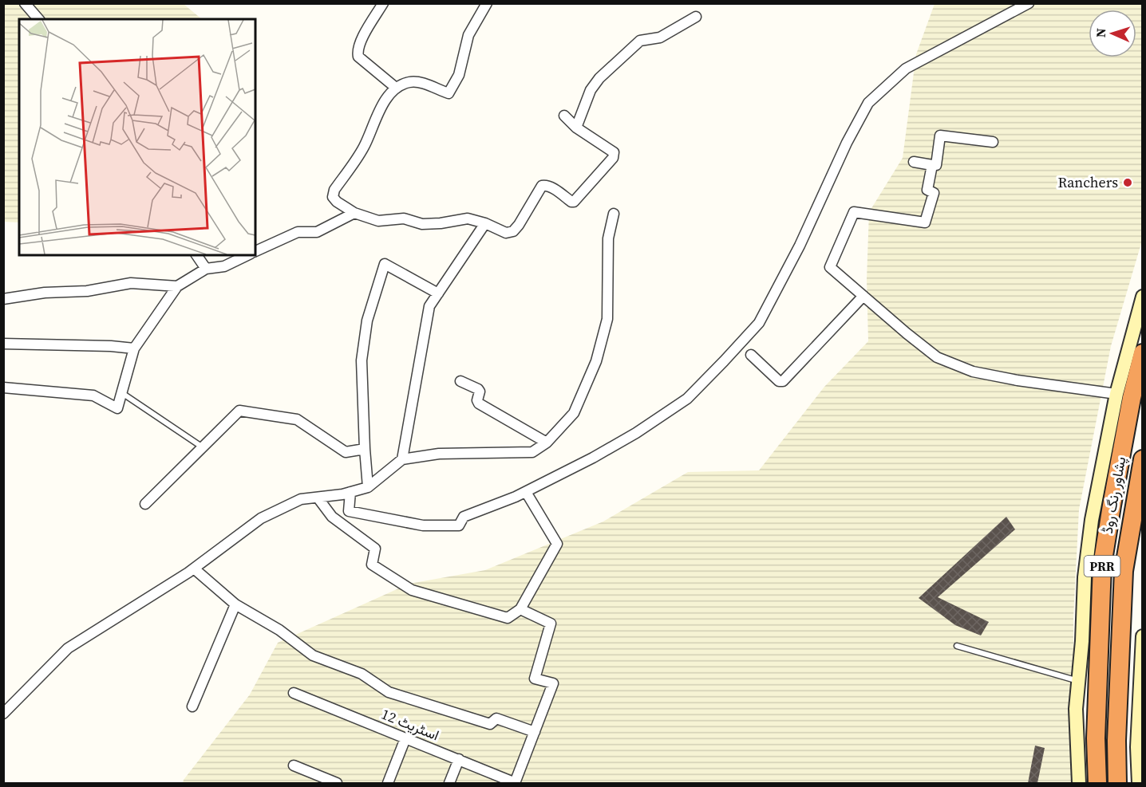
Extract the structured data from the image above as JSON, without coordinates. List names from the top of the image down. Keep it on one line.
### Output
{"streets":{"highway":["پشاور رنگ روڈ","PRR"],"street":["اسٹریٹ 12"]},"places":["Ranchers"],"north":"left"}
